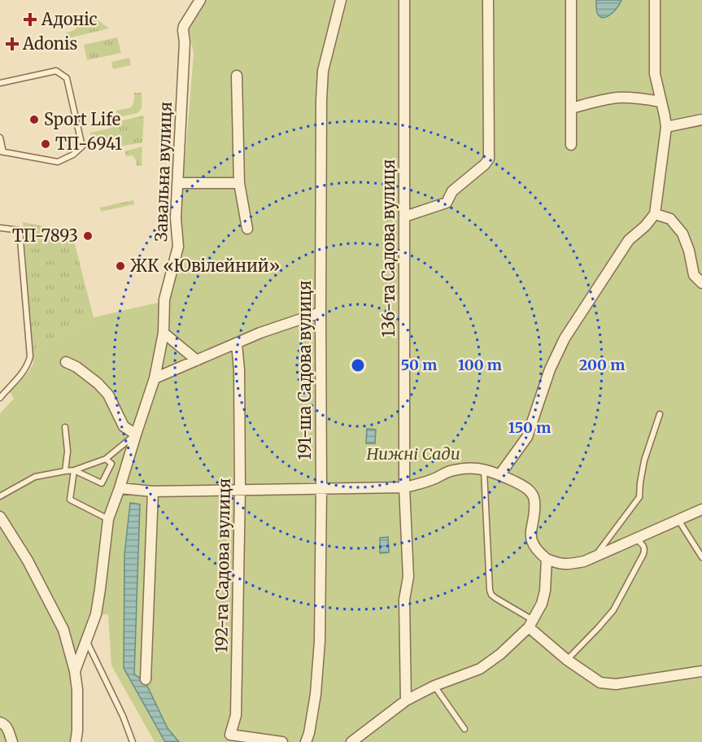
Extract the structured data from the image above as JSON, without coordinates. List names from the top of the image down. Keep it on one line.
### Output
{"streets":{"street":["Завальна вулиця","136-та Садова вулиця","191-ша Садова вулиця","192-га Садова вулиця"]},"parks":["Нижні Сади"],"places":{"health":["Адоніс","Adonis"],"other":["Sport Life","ТП-6941","ТП-7893","ЖК «Ювілейний»"]},"rings":["50 m","100 m","200 m","150 m"]}
